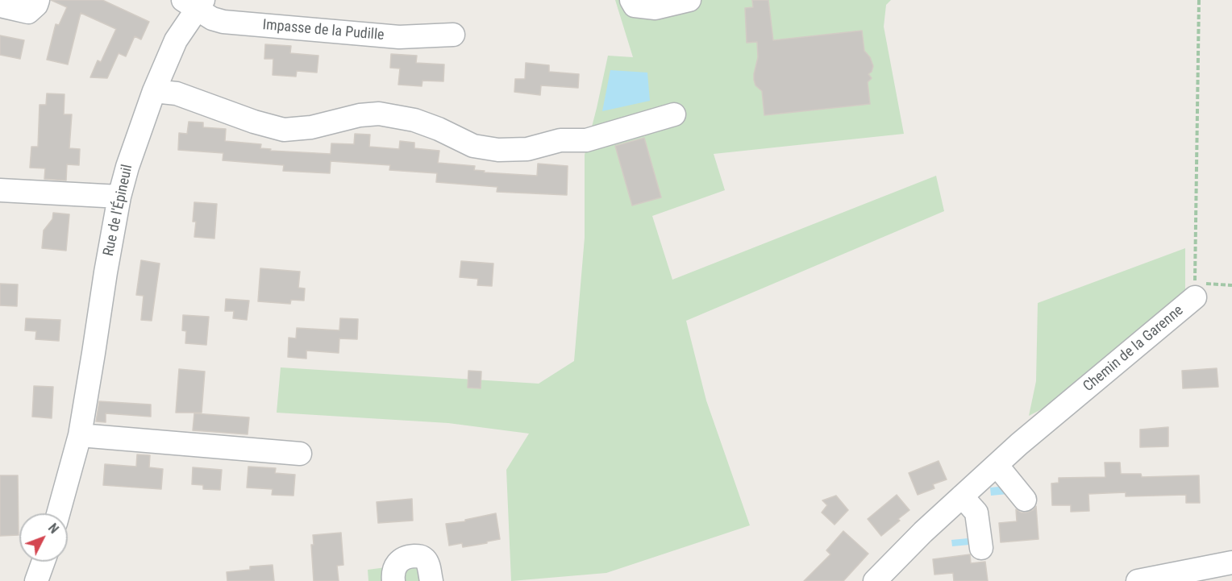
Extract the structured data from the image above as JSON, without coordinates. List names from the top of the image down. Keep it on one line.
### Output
{"streets":{"street":["Impasse de la Pudille","Rue de l'Épineuil","Chemin de la Garenne"]},"crossings":[["Impasse de la Pudille","Rue de l'Épineuil"]],"north":"top right"}
